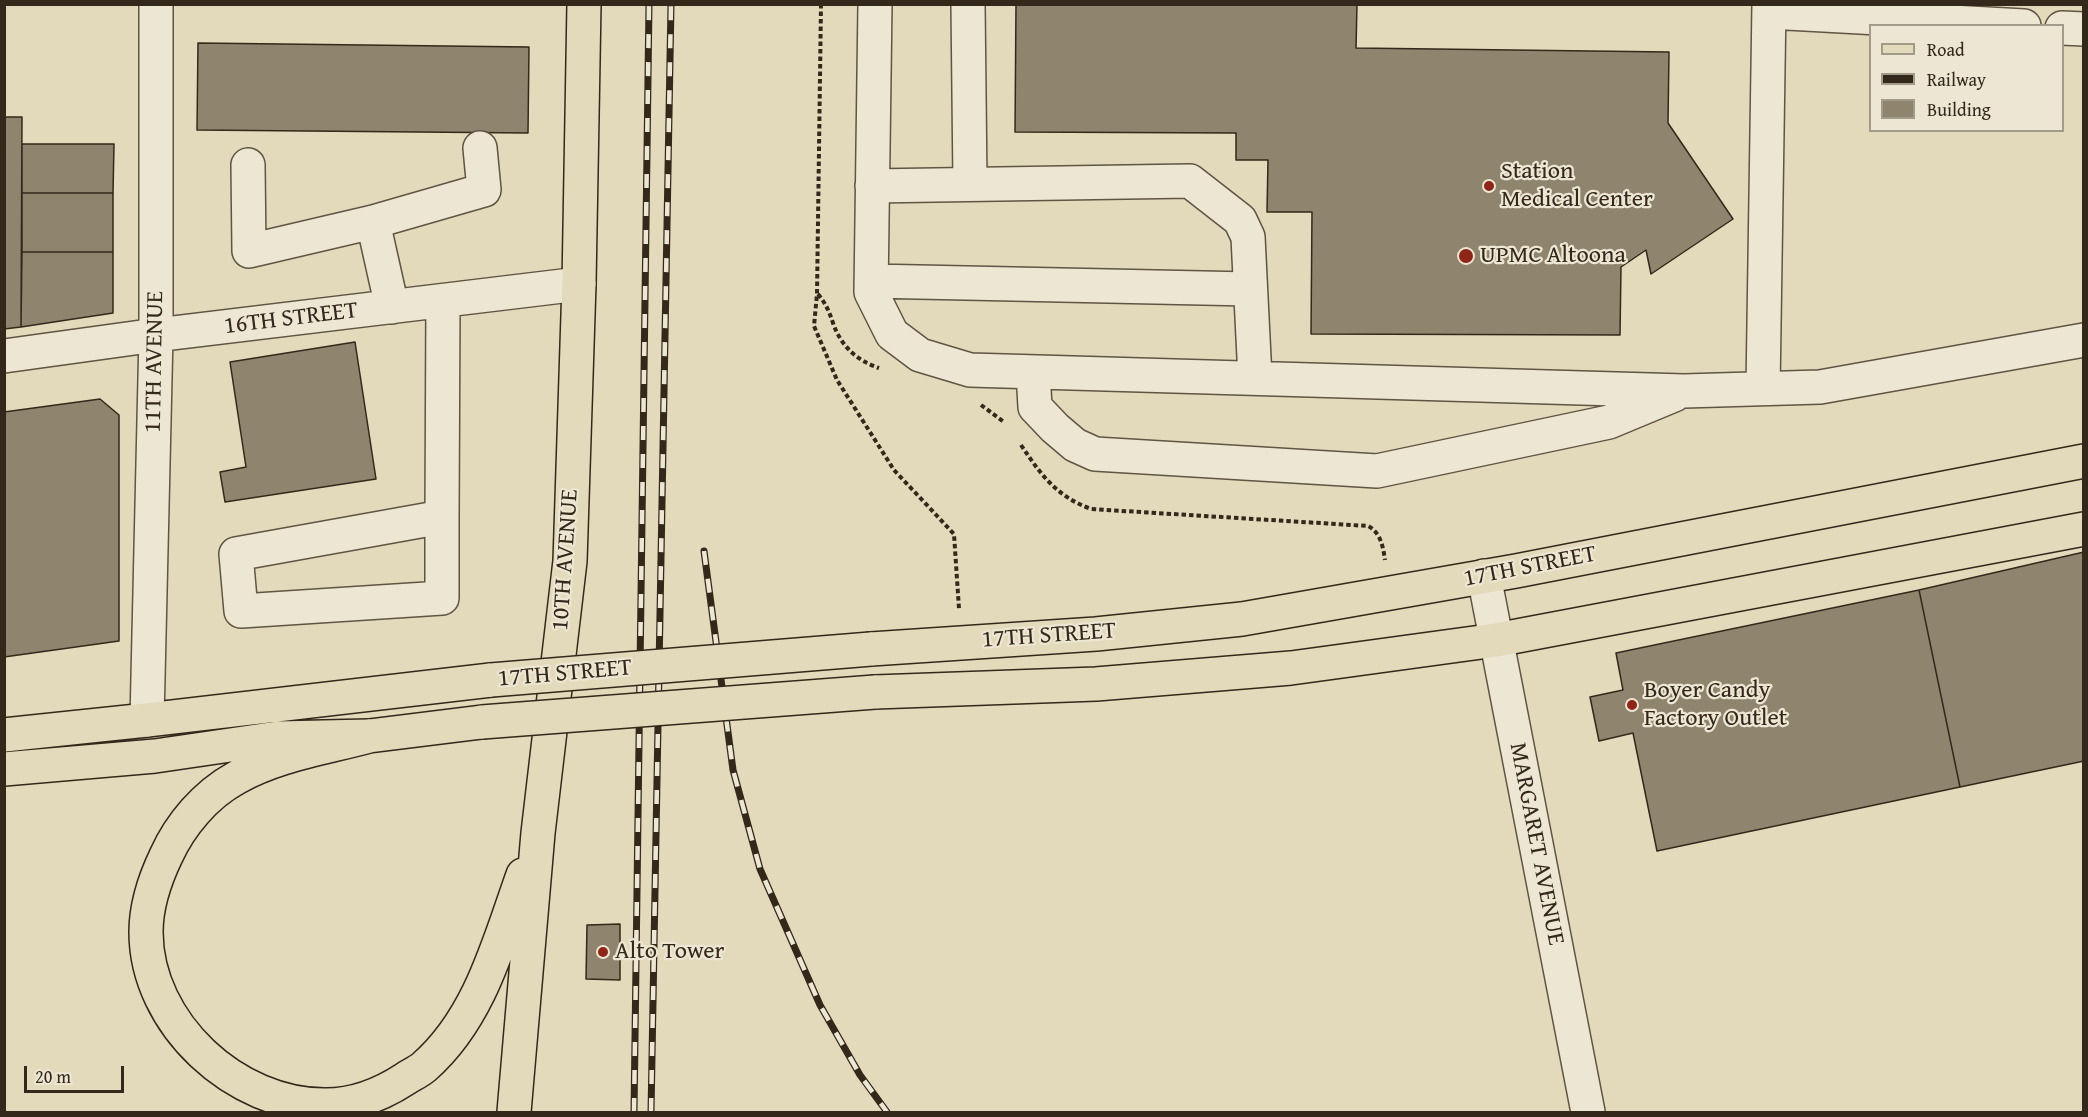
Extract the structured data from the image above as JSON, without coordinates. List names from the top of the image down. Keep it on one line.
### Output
{"streets":{"main road":["10TH AVENUE","17TH STREET"],"street":["16TH STREET","11TH AVENUE","MARGARET AVENUE"]},"crossings":[["16TH STREET","11TH AVENUE"],["16TH STREET","10TH AVENUE"],["11TH AVENUE","17TH STREET"],["17TH STREET","MARGARET AVENUE"]],"places":["Station Medical Center","UPMC Altoona","Boyer Candy Factory Outlet","Alto Tower"],"legend":["Road","Railway","Building"],"scale_bar":"20 m"}
